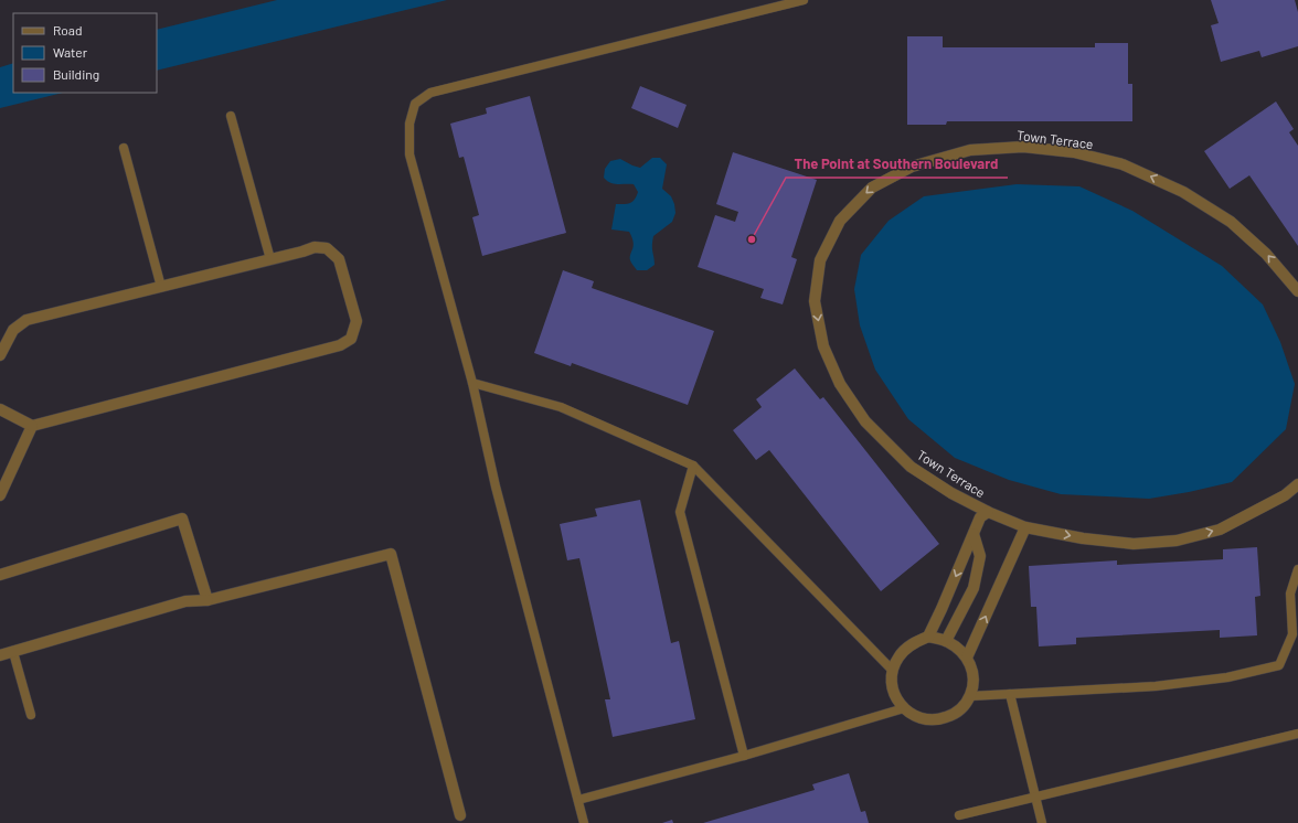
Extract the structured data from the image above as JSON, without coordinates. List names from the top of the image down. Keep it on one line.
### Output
{"streets":{"street":["Town Terrace"]},"places":["The Point at Southern Boulevard"],"legend":["Road","Water","Building"]}
